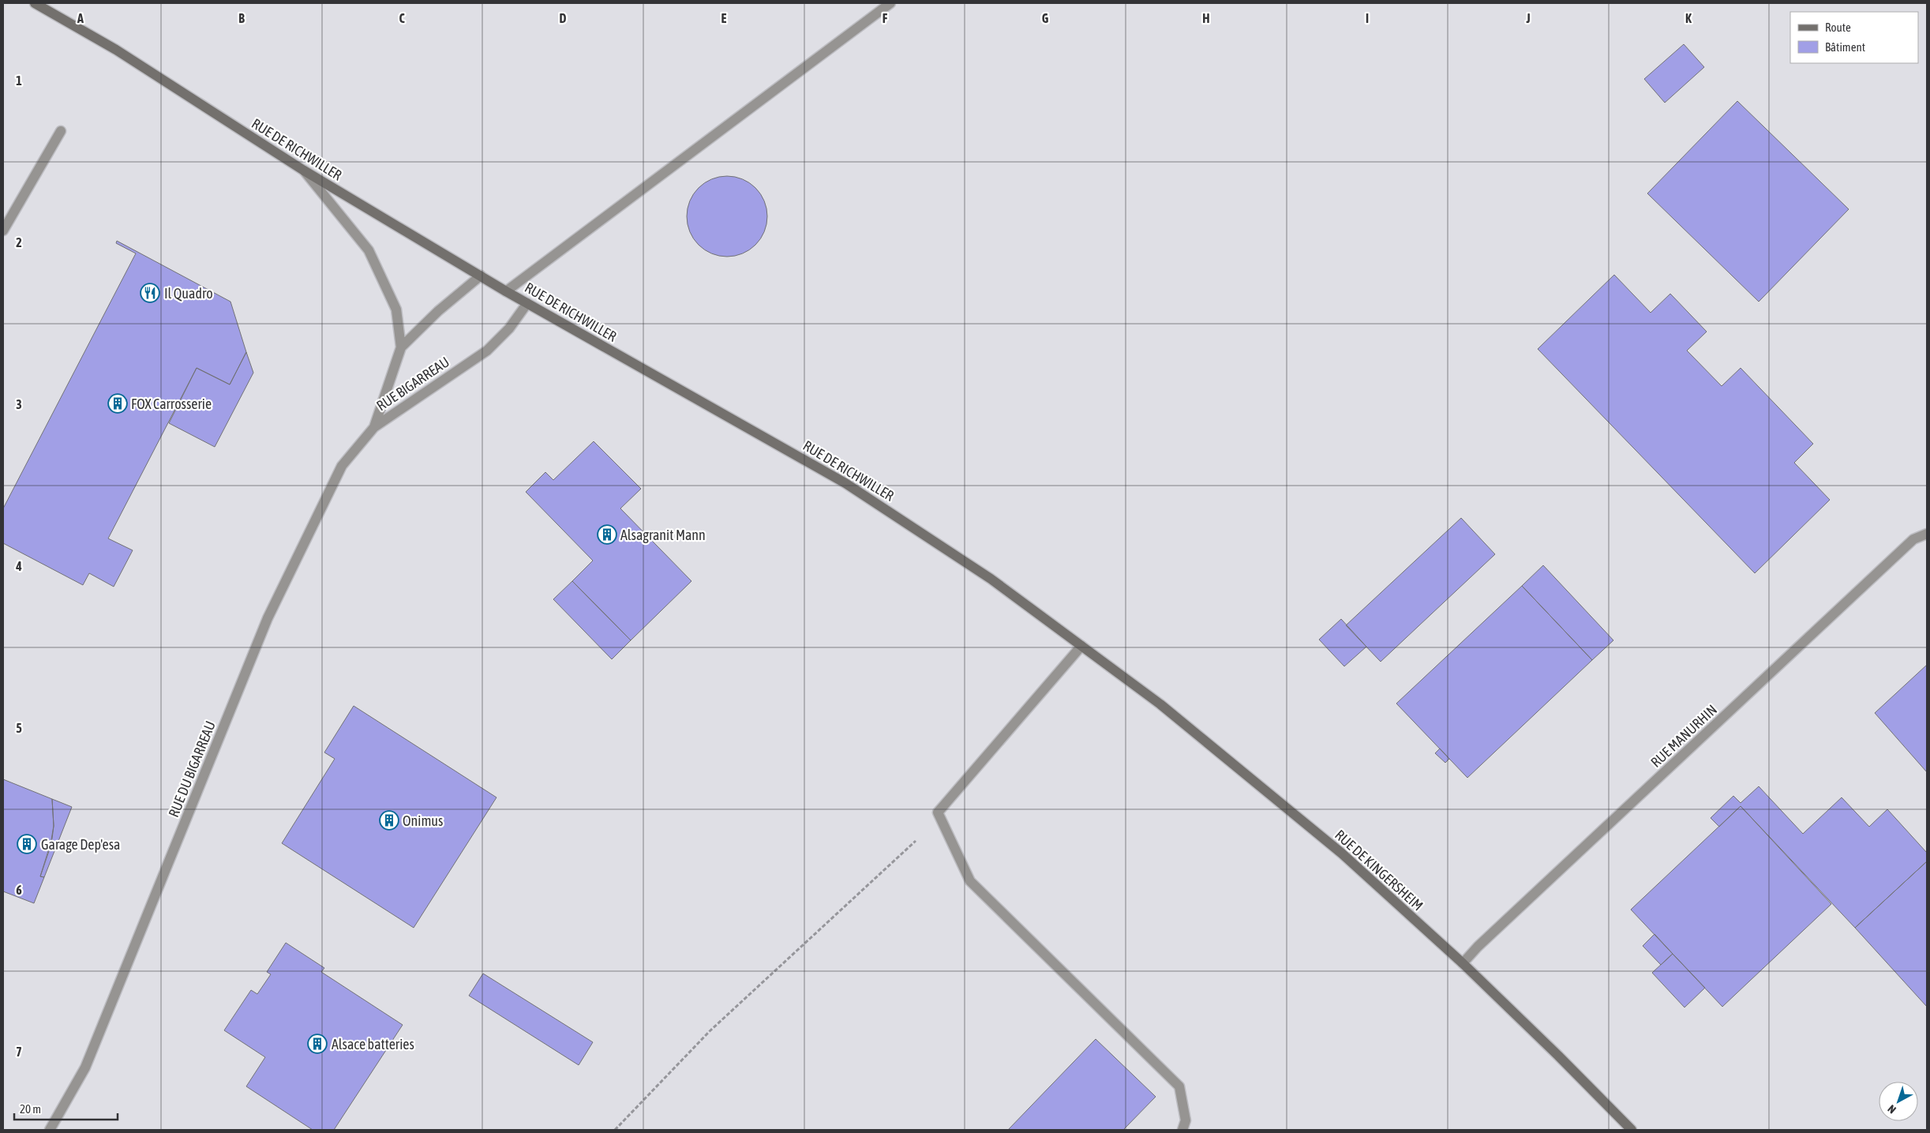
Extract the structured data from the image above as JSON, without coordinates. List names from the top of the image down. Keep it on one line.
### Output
{"streets":{"main road":["RUE DE RICHWILLER","RUE DE KINGERSHEIM"],"street":["RUE BIGARREAU","RUE MANURHIN","RUE DU BIGARREAU"]},"crossings":[["RUE DE RICHWILLER","RUE BIGARREAU"],["RUE DE RICHWILLER","RUE DE KINGERSHEIM"],["RUE BIGARREAU","RUE DU BIGARREAU"],["RUE MANURHIN","RUE DE KINGERSHEIM"]],"places":{"restaurant":["Il Quadro"],"building":["FOX Carrosserie","Alsagranit Mann","Onimus","Garage Dep'esa","Alsace batteries"]},"legend":["Route","Bâtiment"],"scale_bar":"20 m","north":"bottom left","grid":{"columns":["A","B","C","D","E","F","G","H","I","J","K"],"rows":["1","2","3","4","5","6","7"]}}
